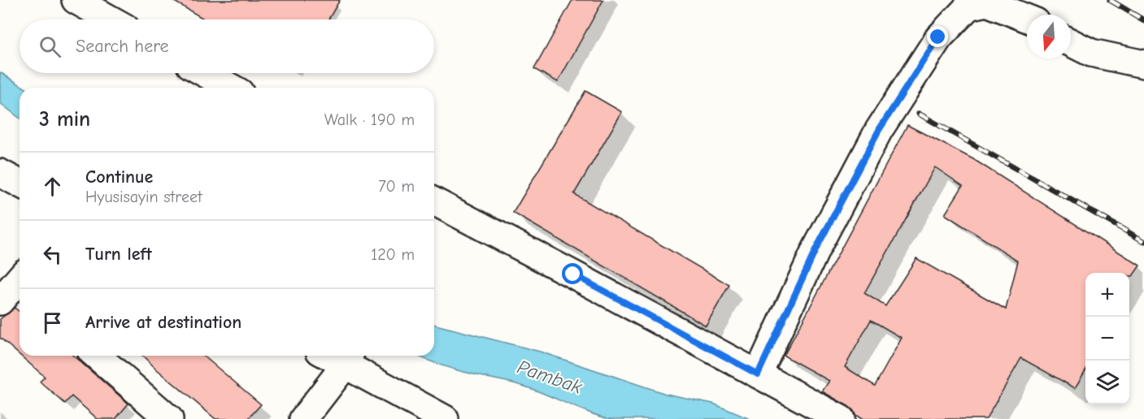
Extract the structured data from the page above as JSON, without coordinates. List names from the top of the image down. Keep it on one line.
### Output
{"water":["Pambak"],"north":"bottom","page":{"search":"Search here","heading":["3 min","Walk · 190 m"],"list":[["Continue","Hyusisayin street","70 m"],["Turn left","120 m"],"Arrive at destination"],"map_buttons":["+","−"]}}
